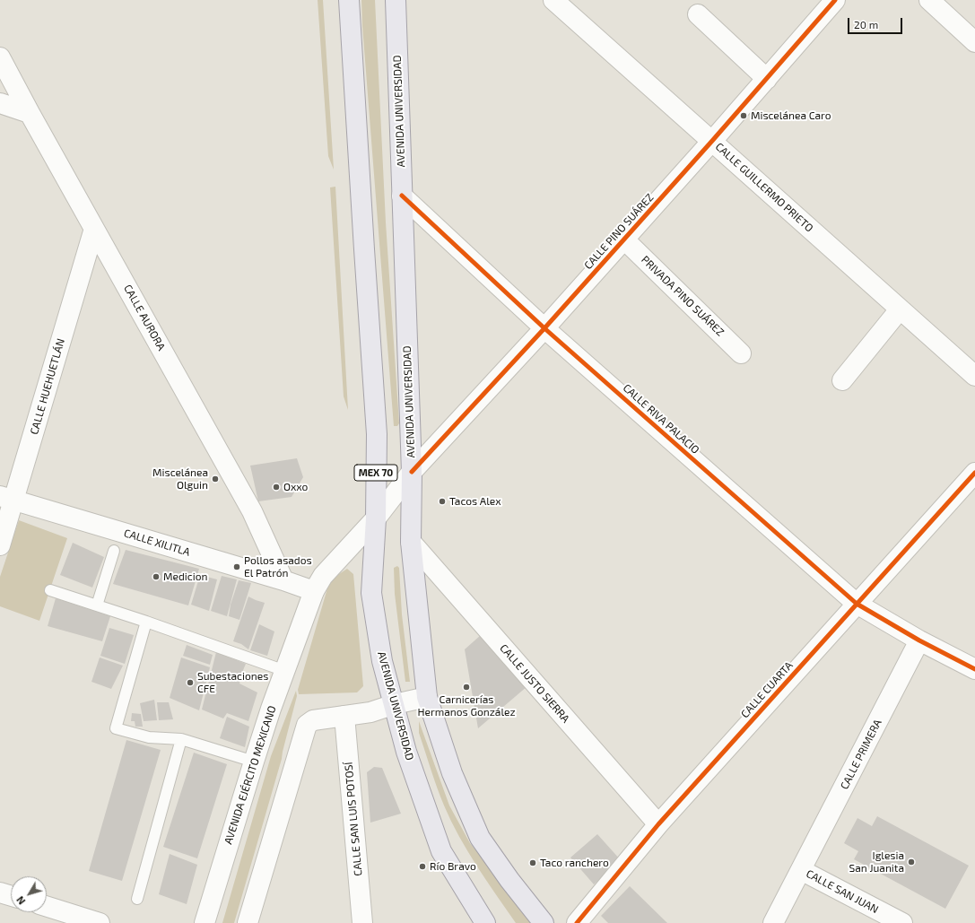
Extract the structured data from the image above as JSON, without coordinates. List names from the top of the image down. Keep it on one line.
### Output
{"streets":{"main road":["AVENIDA UNIVERSIDAD","MEX 70"],"street":["CALLE GUILLERMO PRIETO","CALLE PINO SUÁREZ","PRIVADA PINO SUÁREZ","CALLE AURORA","CALLE HUEHUETLÁN","CALLE RIVA PALACIO","CALLE XILITLA","CALLE JUSTO SIERRA","CALLE CUARTA","CALLE PRIMERA","AVENIDA EJÉRCITO MEXICANO","CALLE SAN LUIS POTOSÍ","CALLE SAN JUAN"]},"crossings":[["AVENIDA UNIVERSIDAD","CALLE PINO SUÁREZ"],["AVENIDA UNIVERSIDAD","CALLE RIVA PALACIO"],["AVENIDA UNIVERSIDAD","CALLE JUSTO SIERRA"],["AVENIDA UNIVERSIDAD","AVENIDA EJÉRCITO MEXICANO"],["CALLE GUILLERMO PRIETO","CALLE PINO SUÁREZ"],["CALLE PINO SUÁREZ","PRIVADA PINO SUÁREZ"],["CALLE PINO SUÁREZ","CALLE RIVA PALACIO"],["CALLE PINO SUÁREZ","AVENIDA EJÉRCITO MEXICANO"],["CALLE AURORA","CALLE HUEHUETLÁN"],["CALLE AURORA","CALLE XILITLA"],["CALLE HUEHUETLÁN","CALLE XILITLA"],["CALLE RIVA PALACIO","CALLE CUARTA"],["CALLE RIVA PALACIO","CALLE PRIMERA"],["CALLE XILITLA","AVENIDA EJÉRCITO MEXICANO"],["CALLE JUSTO SIERRA","CALLE CUARTA"],["CALLE PRIMERA","CALLE SAN JUAN"]],"places":["Miscelánea Caro","Miscelánea Olguin","Oxxo","Tacos Alex","Pollos asados El Patrón","Medicion","Subestaciones CFE","Carnicerías Hermanos González","Iglesia San Juanita","Taco ranchero","Río Bravo"],"scale_bar":"20 m","north":"bottom left"}
